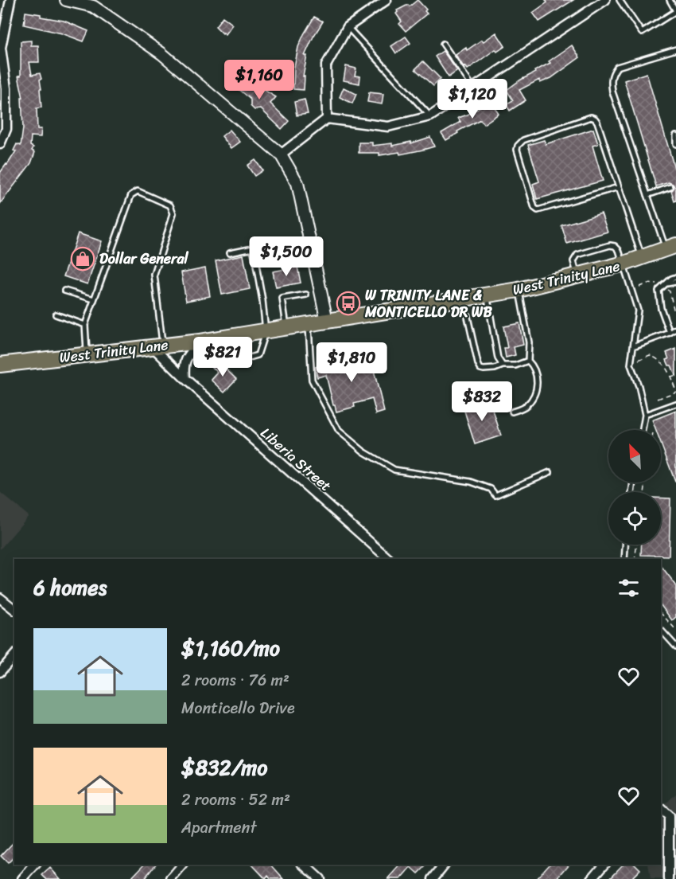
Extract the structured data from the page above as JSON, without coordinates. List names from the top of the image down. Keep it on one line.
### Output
{"streets":{"main road":["West Trinity Lane"],"street":["Liberia Street"]},"crossings":[["West Trinity Lane","Liberia Street"]],"places":{"shop":["Dollar General"],"bus stop":["W TRINITY LANE & MONTICELLO DR WB"]},"north":"top left","page":{"price":["$1,160","$1,120","$1,500","$821","$1,810","$832"],"heading":"6 homes","list":[{"name":"$1,160/mo","note":"2 rooms · 76 m² · Monticello Drive"},{"name":"$832/mo","note":"2 rooms · 52 m² · Apartment"}]}}
